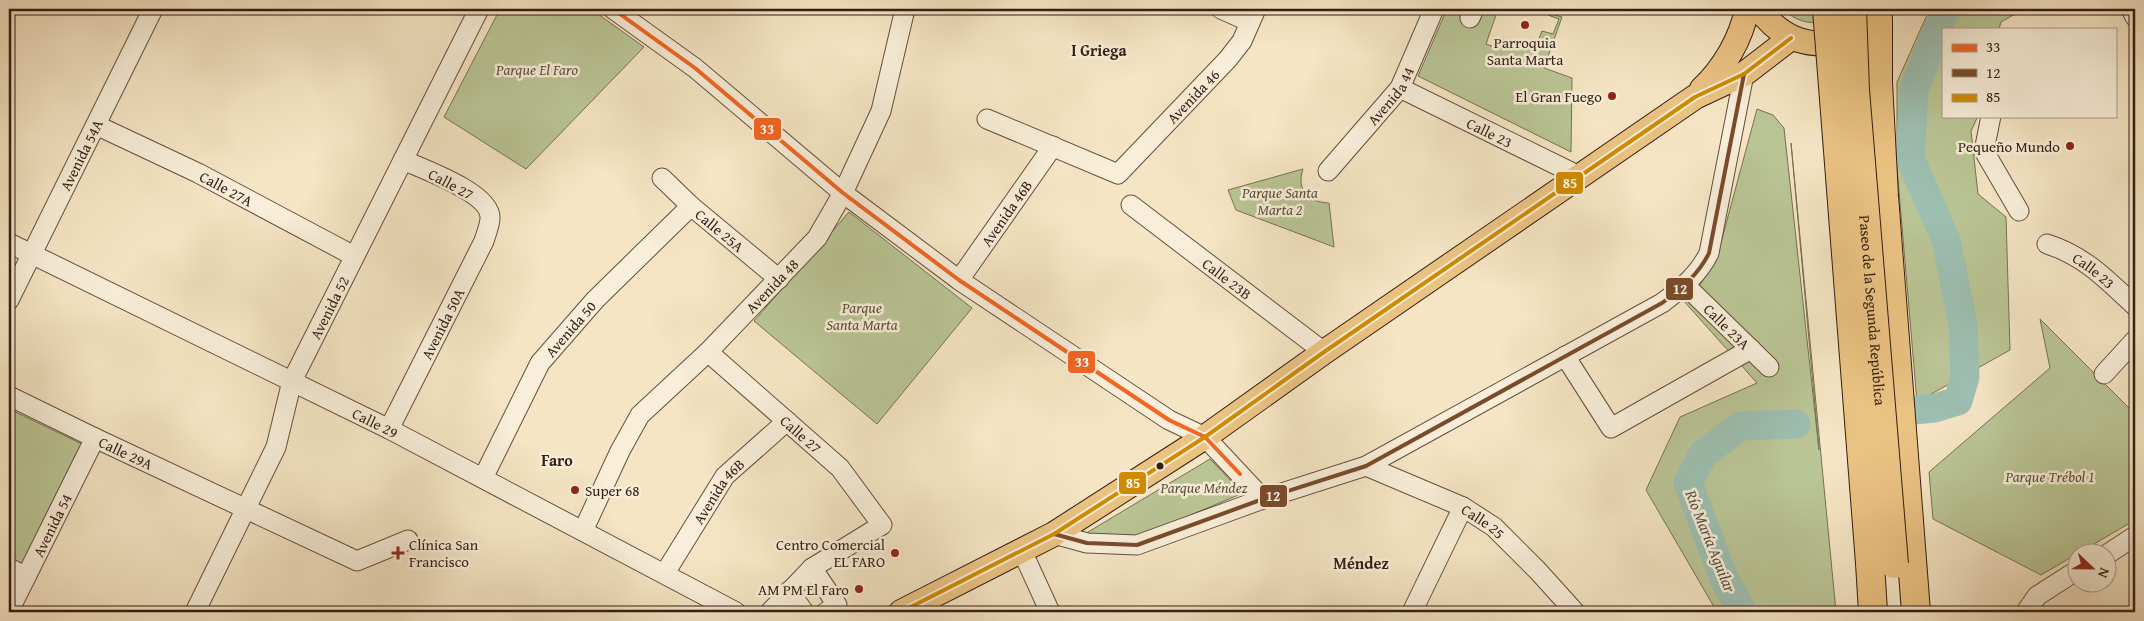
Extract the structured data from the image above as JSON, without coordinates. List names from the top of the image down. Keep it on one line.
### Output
{"streets":{"highway":["Paseo de la Segunda República"],"street":["Avenida 44","Avenida 46","Calle 23","Avenida 54A","Calle 27","Calle 27A","Avenida 46B","Calle 25A","Calle 23B","Avenida 48","Avenida 52","Avenida 50A","Calle 23A","Avenida 50","Calle 29","Calle 29A","Calle 25","Avenida 54"]},"crossings":[["Avenida 44","Calle 23"],["Avenida 46","Avenida 46B"],["Avenida 54A","Calle 27A"],["Avenida 54A","Calle 29"],["Calle 27","Avenida 46B"],["Calle 27","Avenida 48"],["Calle 27","Avenida 52"],["Calle 27","Avenida 50A"],["Calle 27A","Avenida 52"],["Avenida 46B","Calle 29"],["Calle 25A","Avenida 48"],["Calle 25A","Avenida 50"],["Avenida 48","Calle 29"],["Avenida 52","Calle 29"],["Avenida 52","Calle 29A"],["Avenida 50A","Calle 29"],["Avenida 50","Calle 29"],["Calle 29A","Avenida 54"]],"districts":["I Griega","Faro","Méndez"],"water":["Río María Aguilar"],"parks":["Parque El Faro","Parque Santa Marta 2","Parque Santa Marta","Parque Trébol 1","Parque Méndez"],"places":{"other":["Parroquia Santa Marta","El Gran Fuego","Pequeño Mundo","Super 68","Centro Comercial EL FARO","AM PM El Faro"],"health":["Clínica San Francisco"]},"lines":["transit line 33","transit line 85","transit line 12"],"legend":["33","12","85"],"north":"right"}
